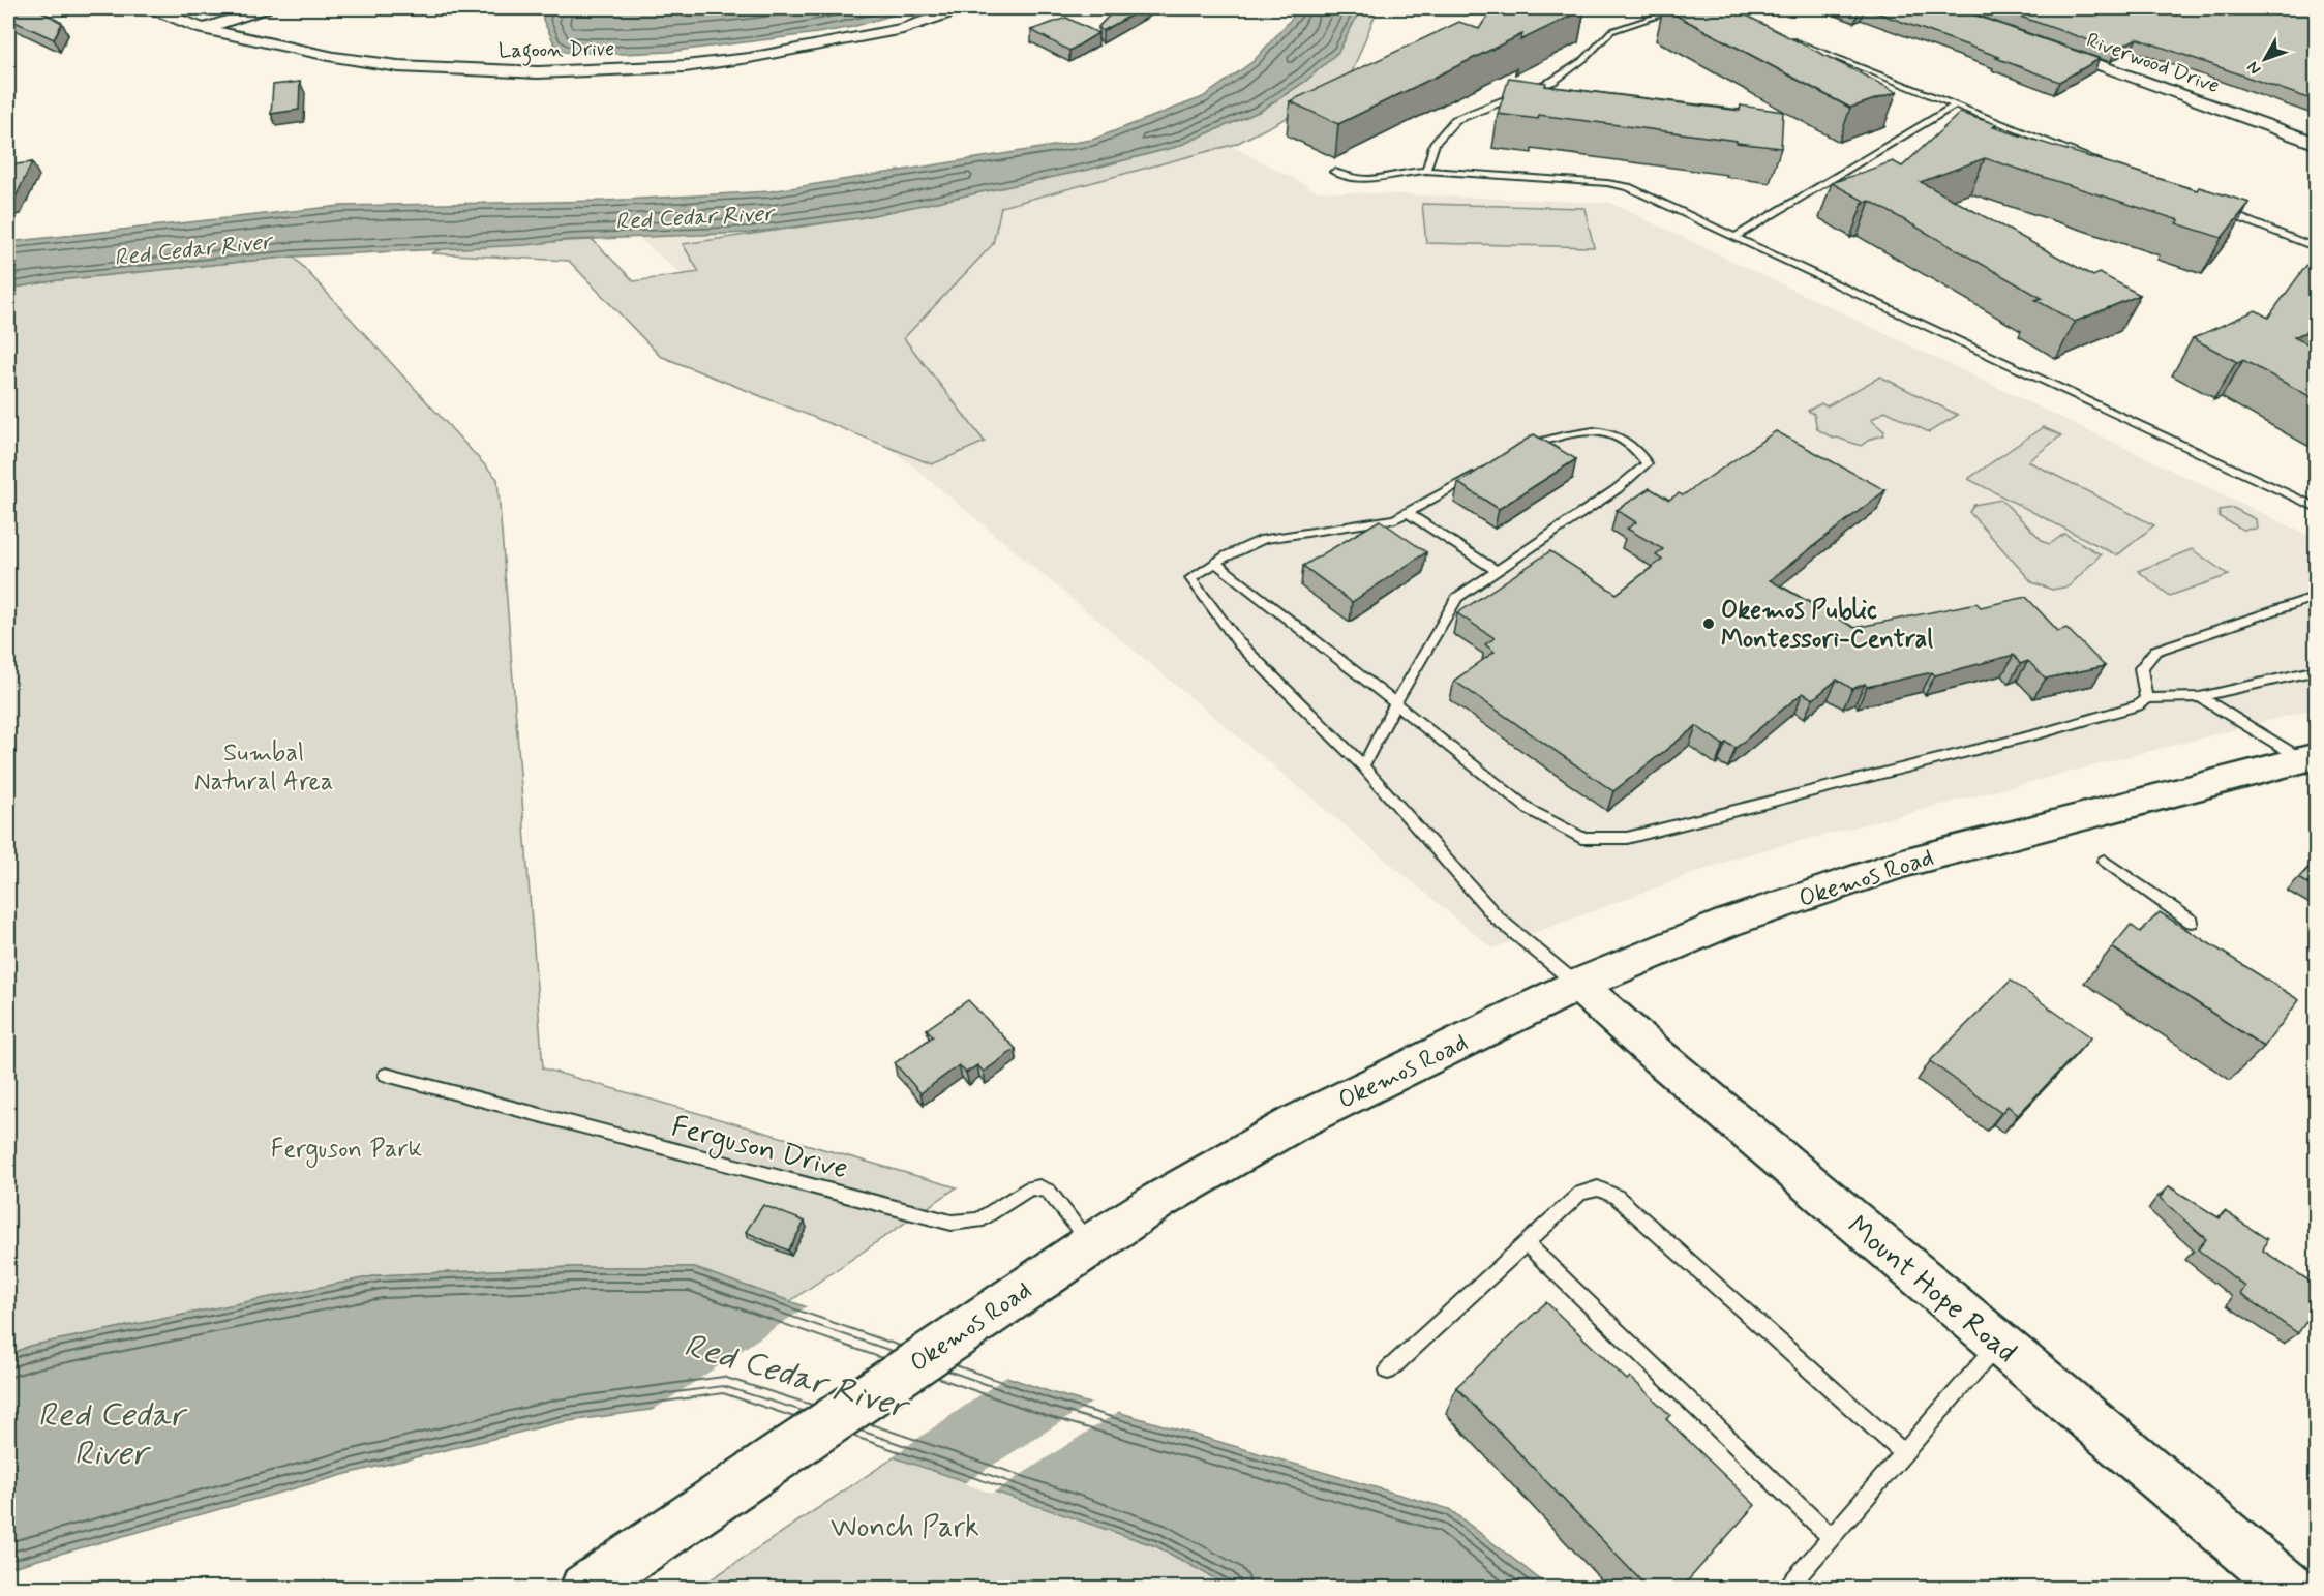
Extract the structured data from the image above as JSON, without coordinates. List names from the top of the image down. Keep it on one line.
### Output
{"streets":{"main road":["Okemos Road","Mount Hope Road"],"street":["Lagoon Drive","Riverwood Drive"],"lane":["Ferguson Drive"]},"crossings":[["Okemos Road","Ferguson Drive"],["Okemos Road","Mount Hope Road"]],"water":["Red Cedar River"],"parks":["Sumbal Natural Area","Ferguson Park","Wonch Park"],"places":["Okemos Public Montessori-Central"],"north":"bottom left"}
